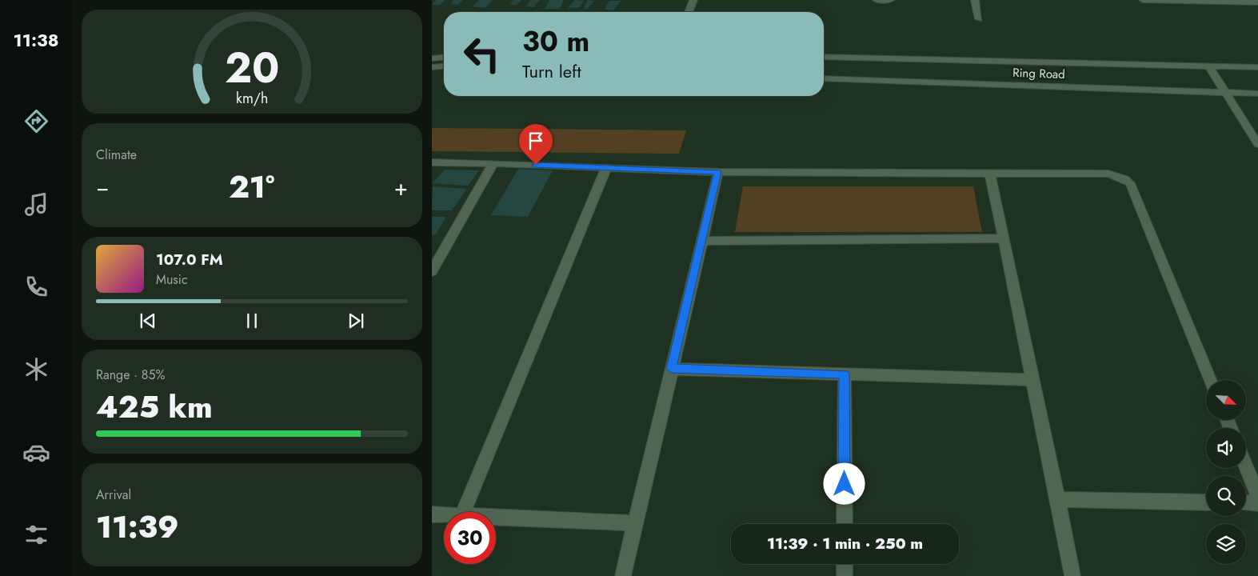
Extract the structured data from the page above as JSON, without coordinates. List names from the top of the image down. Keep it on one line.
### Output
{"streets":{"street":["Ring Road"]},"north":"bottom right","page":{"tabs":"11:38","turn":["30 m","Turn left"],"tile":["Climate",["Range · 85%","425 km"],["Arrival","11:39"]],"heat":["−","21°","+"],"song":["107.0 FM","Music"],"limit":"30","trip":"11:39 · 1 min · 250 m","gauge":["20","km/h"]}}
